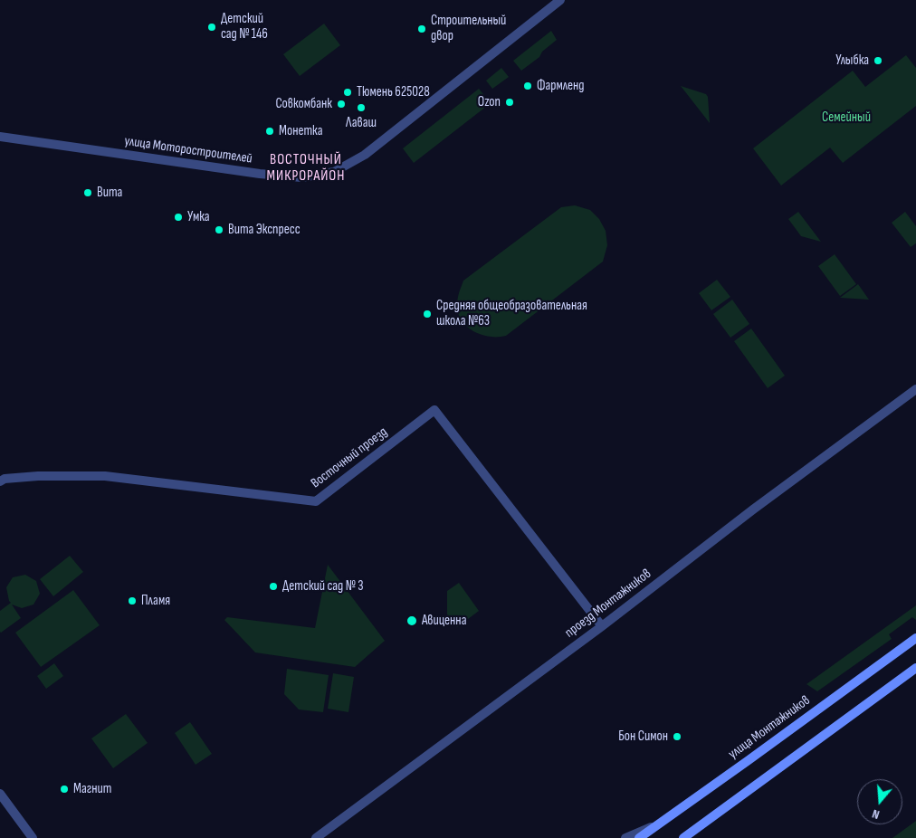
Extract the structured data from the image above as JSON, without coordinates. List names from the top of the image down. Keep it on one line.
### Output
{"streets":{"main road":["улица Монтажников"],"street":["улица Моторостроителей","Восточный проезд","проезд Монтажников"]},"crossings":[["Восточный проезд","проезд Монтажников"]],"districts":["ВОСТОЧНЫЙ МИКРОРАЙОН"],"parks":["Семейный"],"places":["Детский сад № 146","Строительный двор","Улыбка","Фармленд","Тюмень 625028","Ozon","Совкомбанк","Лаваш","Монетка","Вита","Умка","Вита Экспресс","Средняя общеобразовательная школа №63","Детский сад № 3","Пламя","Авиценна","Бон Симон","Магнит"],"north":"bottom"}
